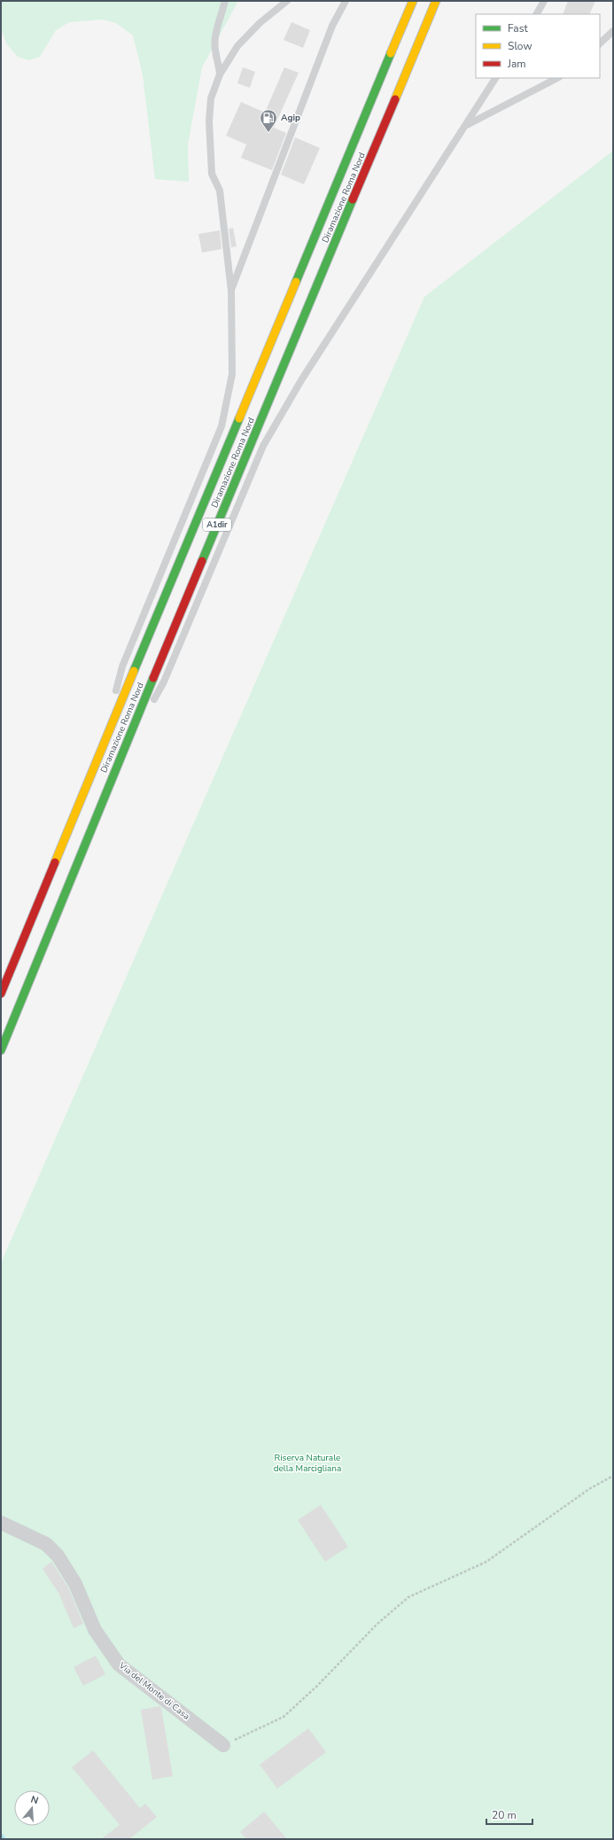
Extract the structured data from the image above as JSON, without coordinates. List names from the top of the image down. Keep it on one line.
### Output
{"streets":{"highway":["Diramazione Roma Nord","A1dir"],"street":["Via del Monte di Casa"]},"parks":["Riserva Naturale della Marcigliana"],"places":{"fuel station":["Agip"]},"legend":["Fast","Slow","Jam"],"scale_bar":"20 m","north":"top"}
